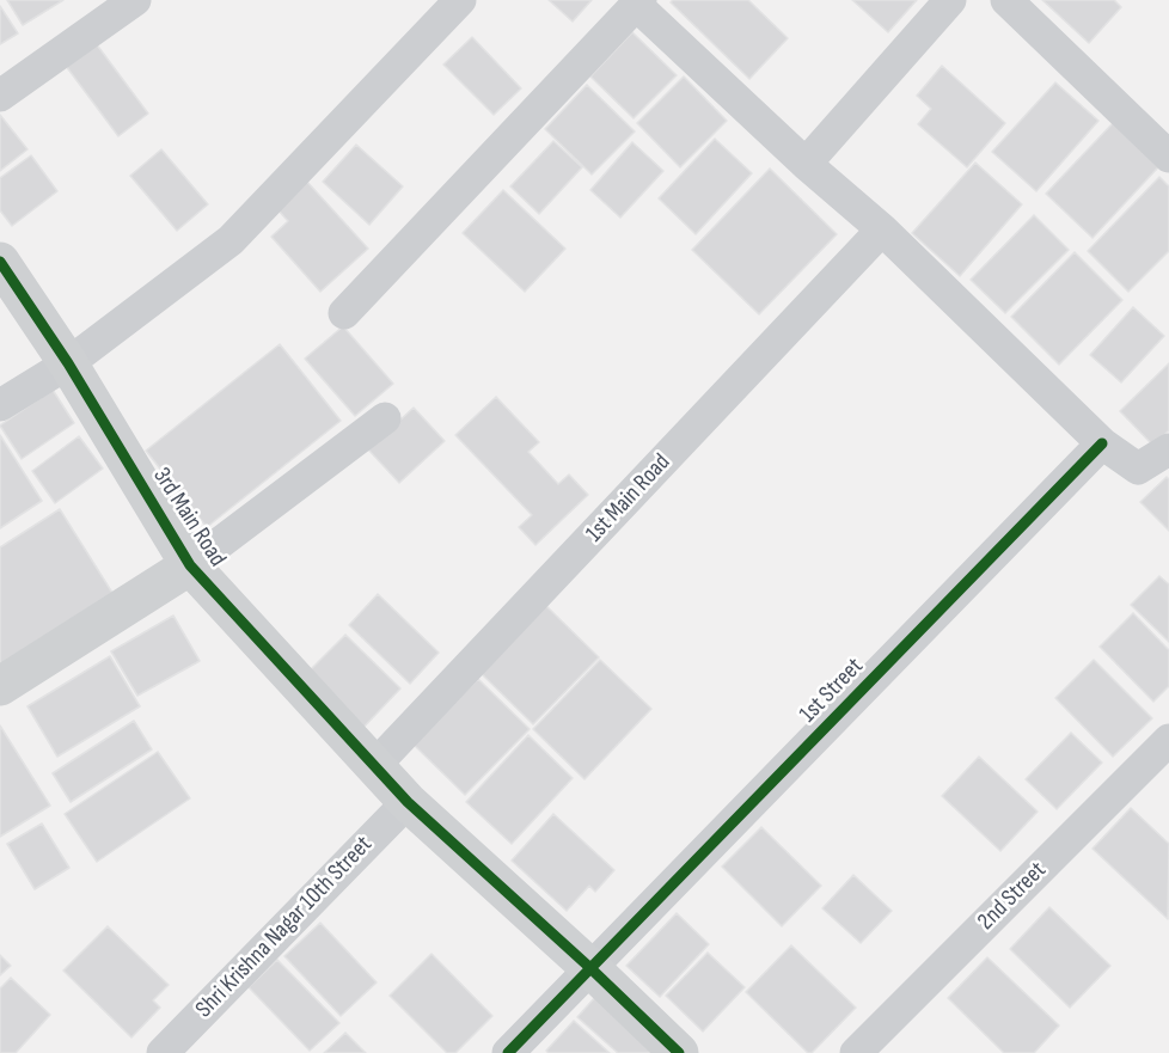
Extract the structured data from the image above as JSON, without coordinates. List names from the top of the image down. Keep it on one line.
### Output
{"streets":{"street":["1st Main Road","3rd Main Road","1st Street","2nd Street","Shri Krishna Nagar 10th Street"]},"crossings":[["1st Main Road","3rd Main Road"],["3rd Main Road","1st Street"],["3rd Main Road","Shri Krishna Nagar 10th Street"]]}
